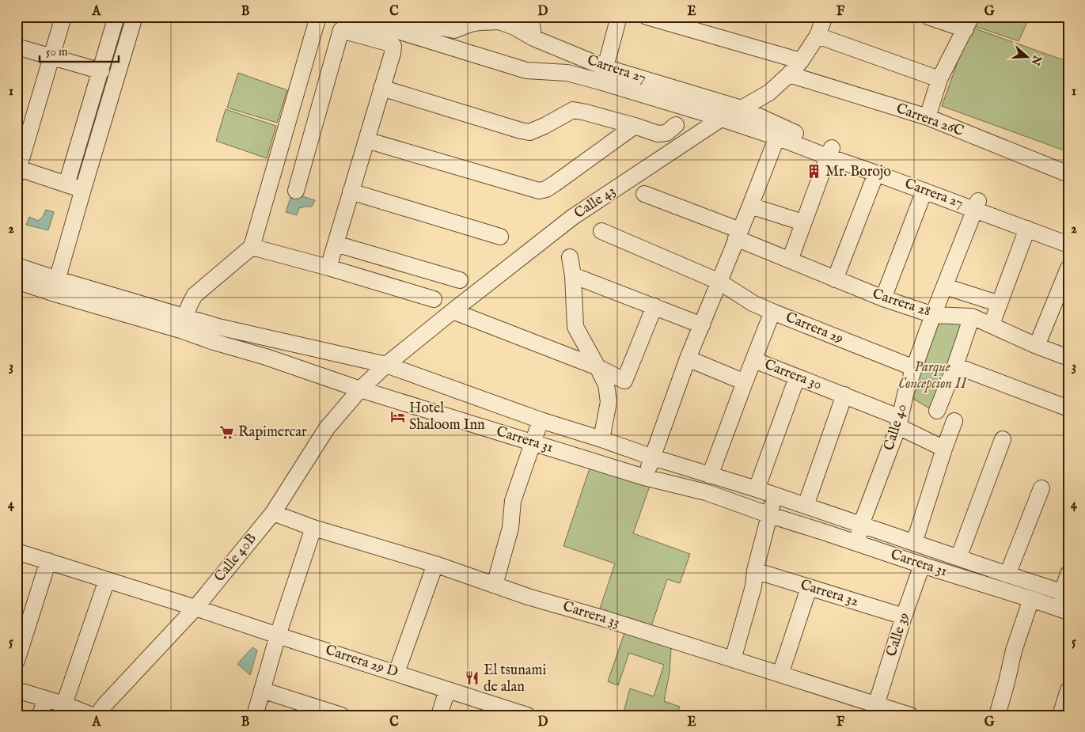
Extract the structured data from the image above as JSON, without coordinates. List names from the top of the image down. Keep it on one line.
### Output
{"streets":{"street":["Carrera 27","Carrera 26C","Calle 43","Carrera 28","Carrera 29","Carrera 30","Calle 40","Carrera 31","Calle 40B","Carrera 32","Carrera 33","Calle 39","Carrera 29 D"]},"crossings":[["Carrera 27","Calle 43"],["Carrera 27","Calle 40"],["Carrera 26C","Calle 43"],["Calle 43","Carrera 31"],["Calle 43","Calle 40B"],["Carrera 28","Calle 40"],["Carrera 29","Calle 40"],["Carrera 30","Calle 40"],["Calle 40","Carrera 31"],["Carrera 31","Calle 40B"],["Carrera 31","Calle 39"],["Calle 40B","Carrera 33"],["Calle 40B","Carrera 29 D"],["Carrera 32","Calle 39"],["Carrera 33","Calle 39"]],"parks":["Parque Concepcion II"],"places":{"building":["Mr. Borojo"],"hotel":["Hotel Shaloom Inn"],"supermarket":["Rapimercar"],"restaurant":["El tsunami de alan"]},"scale_bar":"50 m","north":"right","grid":{"columns":["A","B","C","D","E","F","G"],"rows":["1","2","3","4","5"]}}
